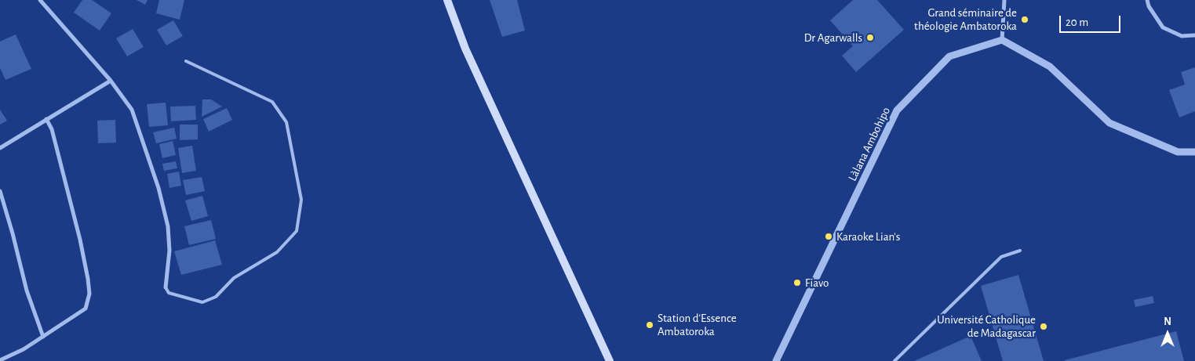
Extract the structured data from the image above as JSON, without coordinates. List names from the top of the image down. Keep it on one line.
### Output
{"streets":{"street":["Làlana Ambohipo"]},"places":["Grand séminaire de théologie Ambatoroka","Dr Agarwalls","Karaoke Lian's","Fiavo","Station d'Essence Ambatoroka","Université Catholique de Madagascar"],"scale_bar":"20 m","north":"top"}
